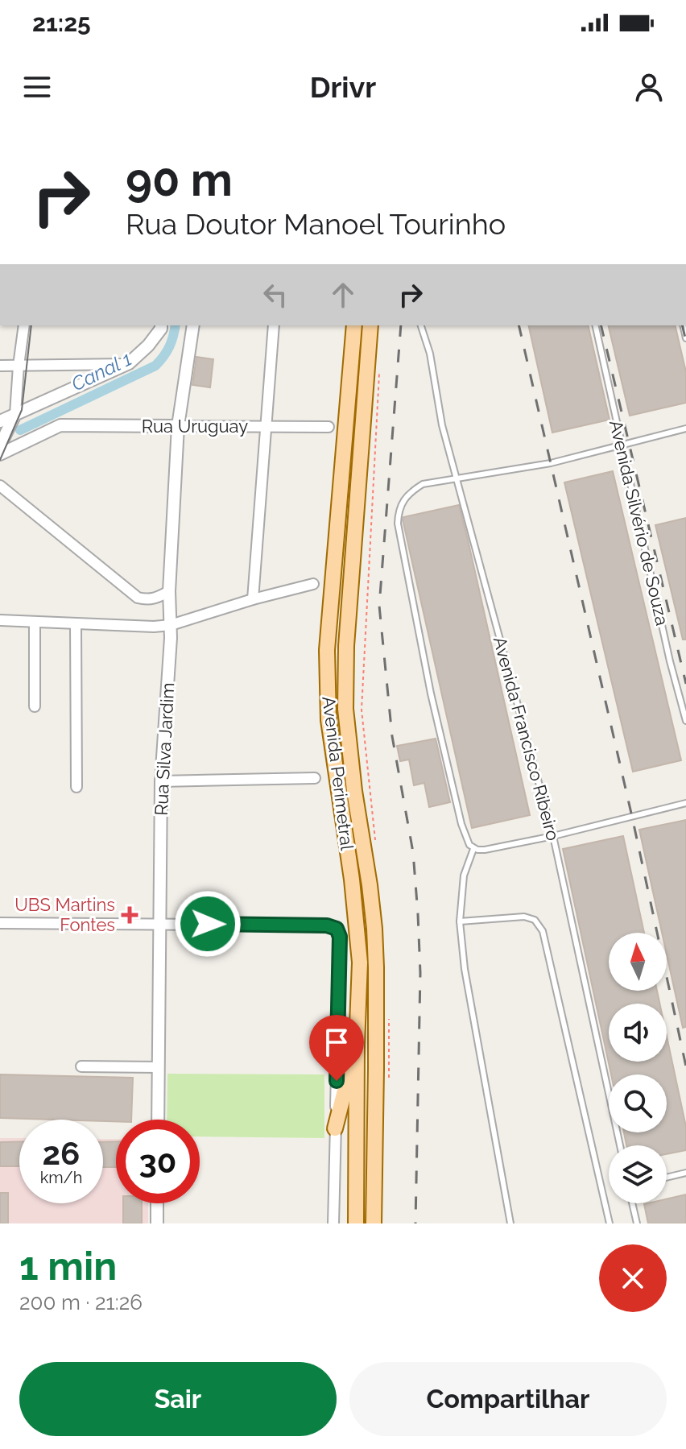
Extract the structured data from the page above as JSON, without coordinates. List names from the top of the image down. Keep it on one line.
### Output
{"streets":{"main road":["Avenida Perimetral"],"street":["Rua Uruguay","Rua Silva Jardim"],"lane":["Avenida Silvério de Souza","Avenida Francisco Ribeiro"]},"crossings":[["Rua Uruguay","Rua Silva Jardim"]],"water":["Canal 1"],"places":{"health":["UBS Martins Fontes"]},"north":"top","page":{"status":"21:25","header":"Drivr","turn":["90 m","Rua Doutor Manoel Tourinho"],"speed":"26 km/h","limit":"30","heading":["1 min","200 m · 21:26"],"buttons":["Sair","Compartilhar"]}}
